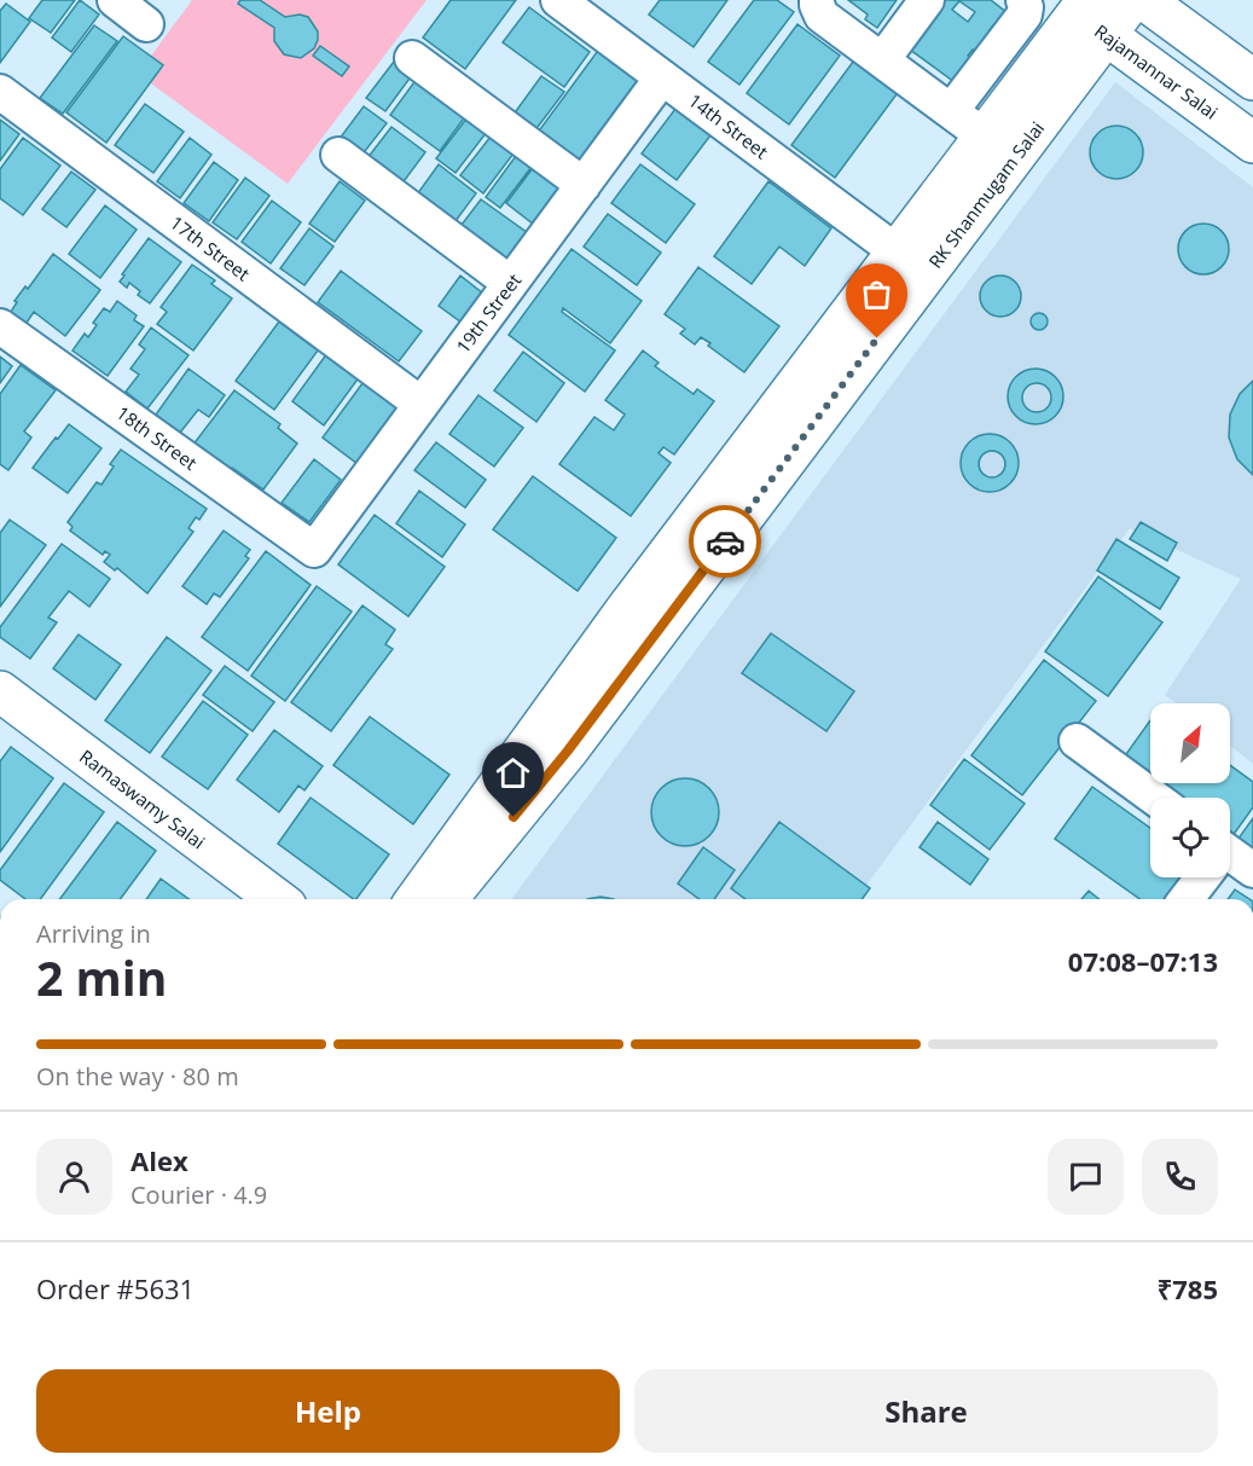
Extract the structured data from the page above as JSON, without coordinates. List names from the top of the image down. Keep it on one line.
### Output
{"streets":{"street":["Rajamannar Salai","14th Street","RK Shanmugam Salai","17th Street","19th Street","18th Street","Ramaswamy Salai"]},"crossings":[["Rajamannar Salai","RK Shanmugam Salai"],["14th Street","19th Street"],["17th Street","19th Street"],["19th Street","18th Street"]],"north":"top right","page":{"heading":["2 min","Arriving in","07:08–07:13"],"panel":["Alex","Courier · 4.9","Order #5631","₹785"],"bar":"On the way · 80 m","buttons":["Help","Share"]}}
